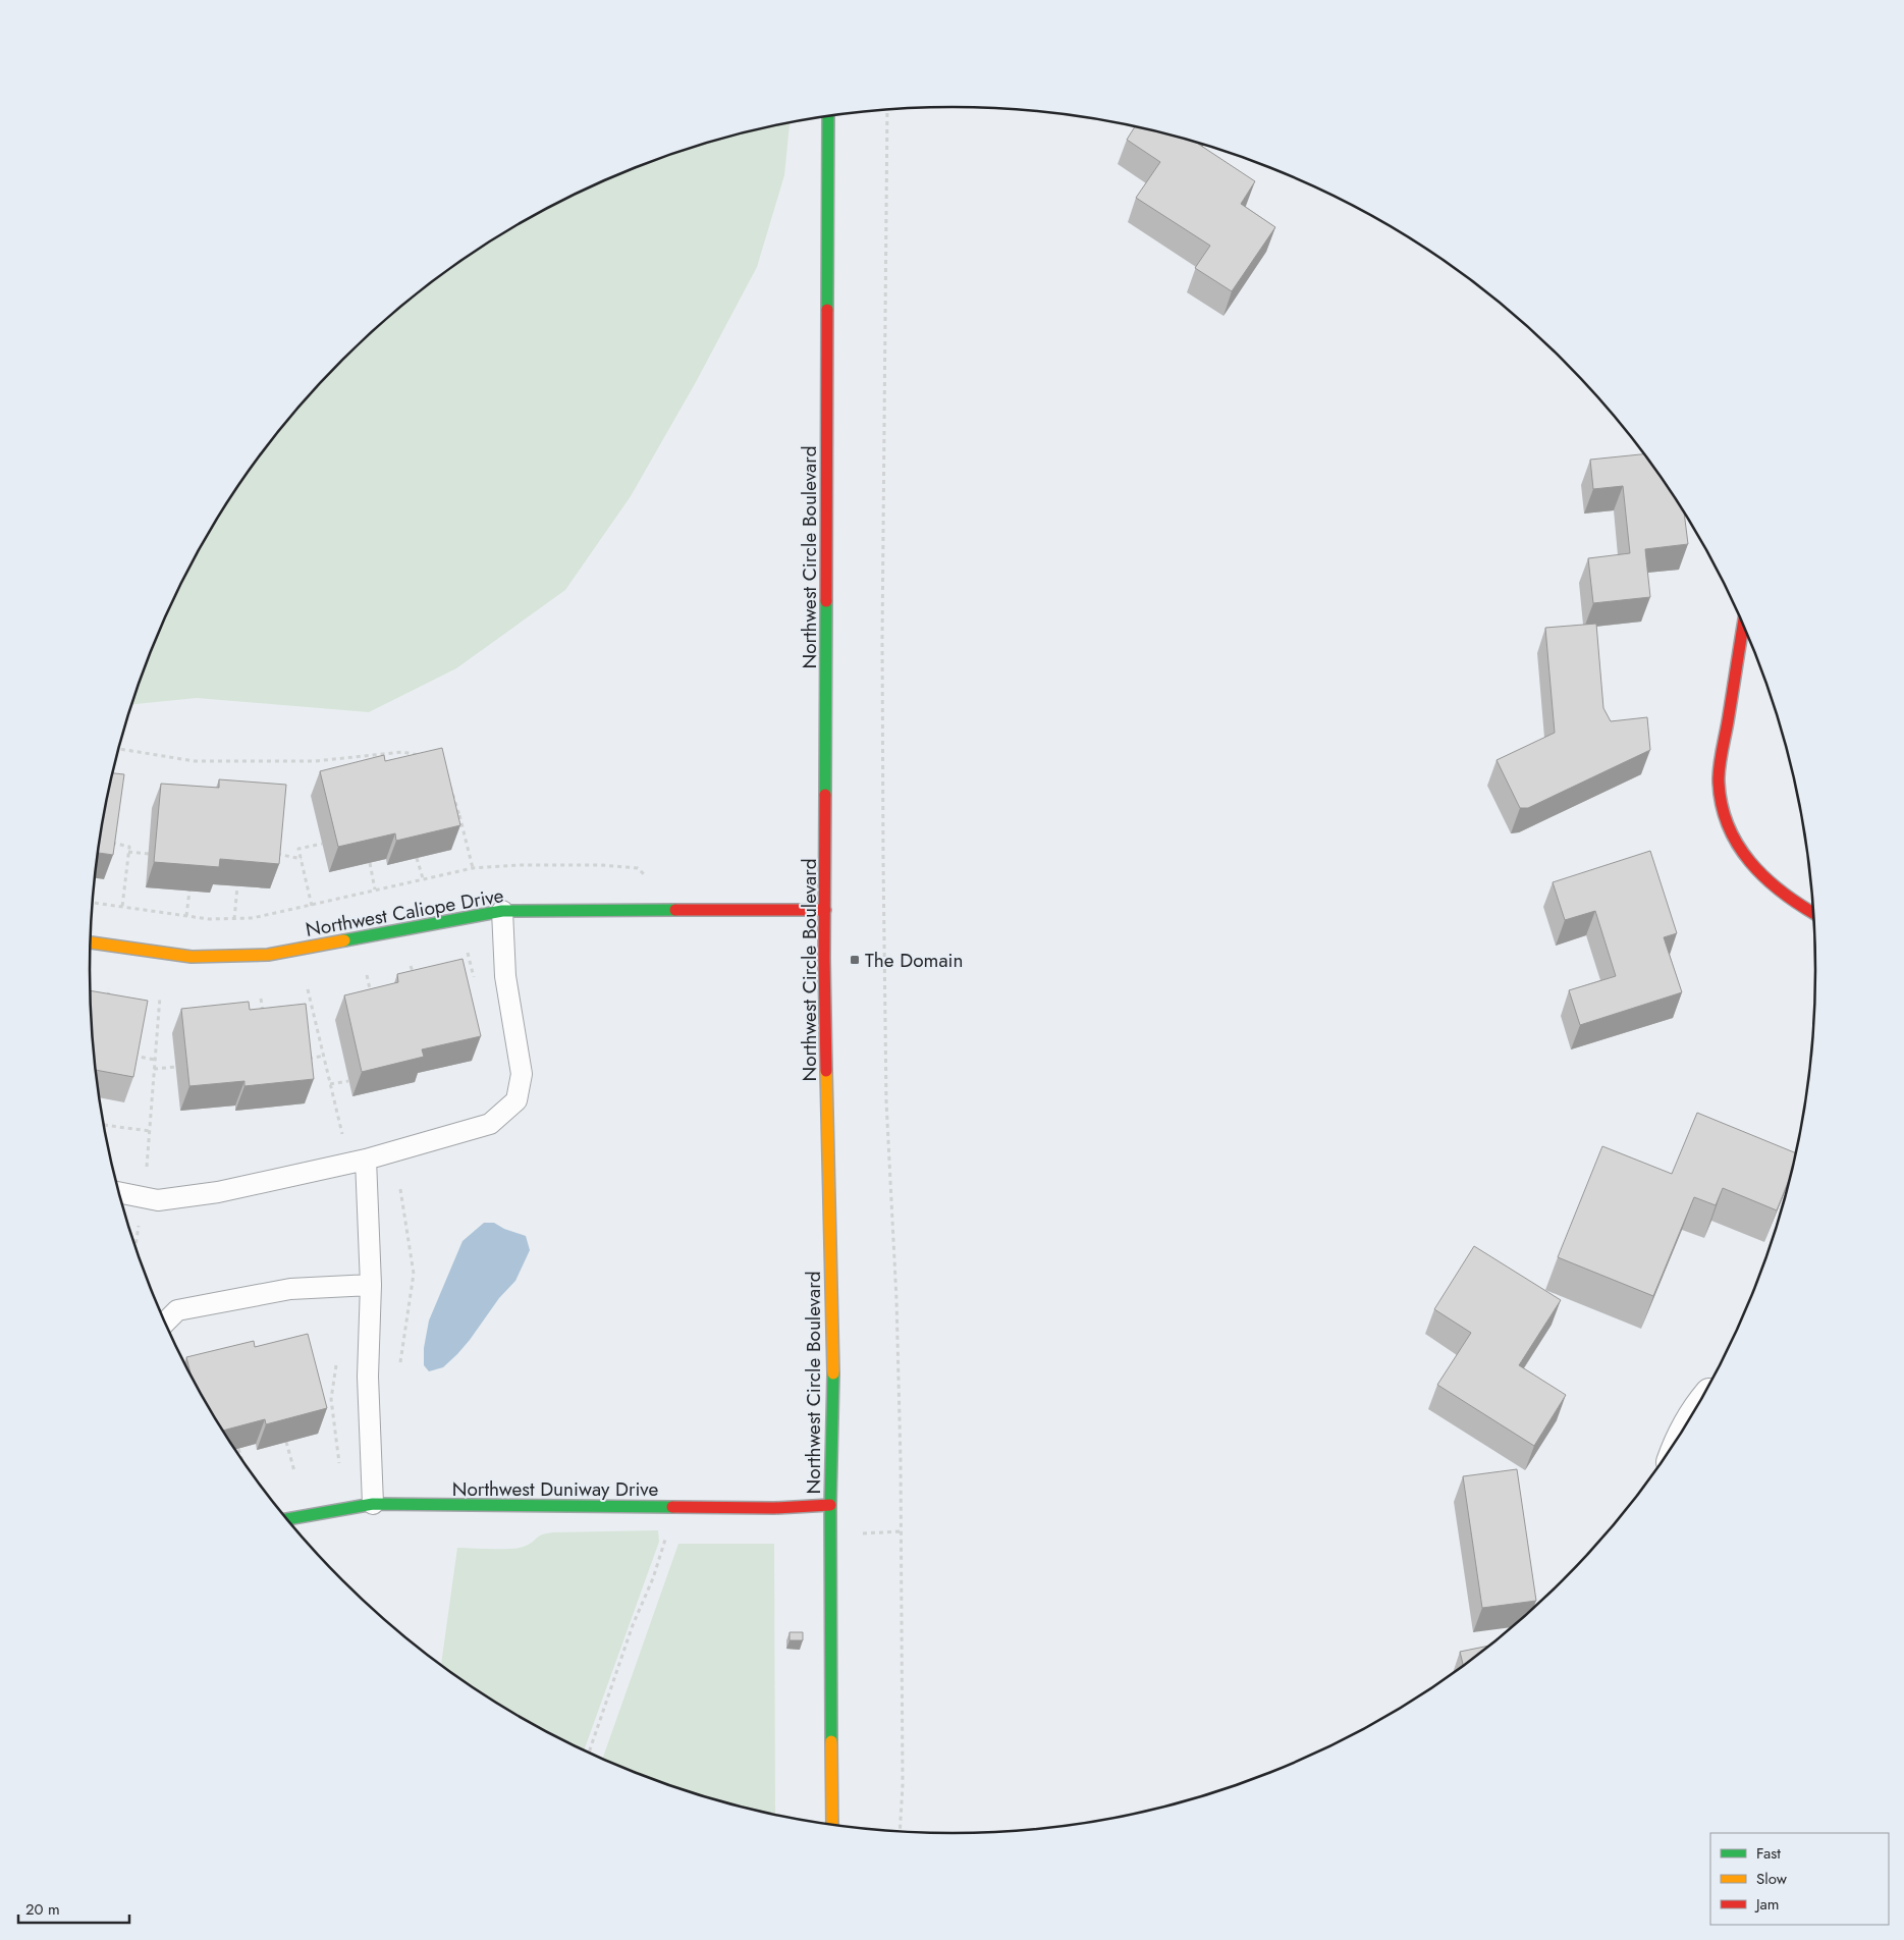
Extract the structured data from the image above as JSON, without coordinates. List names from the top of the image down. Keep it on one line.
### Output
{"streets":{"main road":["Northwest Circle Boulevard","Northwest Caliope Drive","Northwest Duniway Drive"]},"crossings":[["Northwest Circle Boulevard","Northwest Caliope Drive"],["Northwest Circle Boulevard","Northwest Duniway Drive"]],"places":{"transit":["The Domain"]},"legend":["Fast","Slow","Jam"],"scale_bar":"20 m"}
